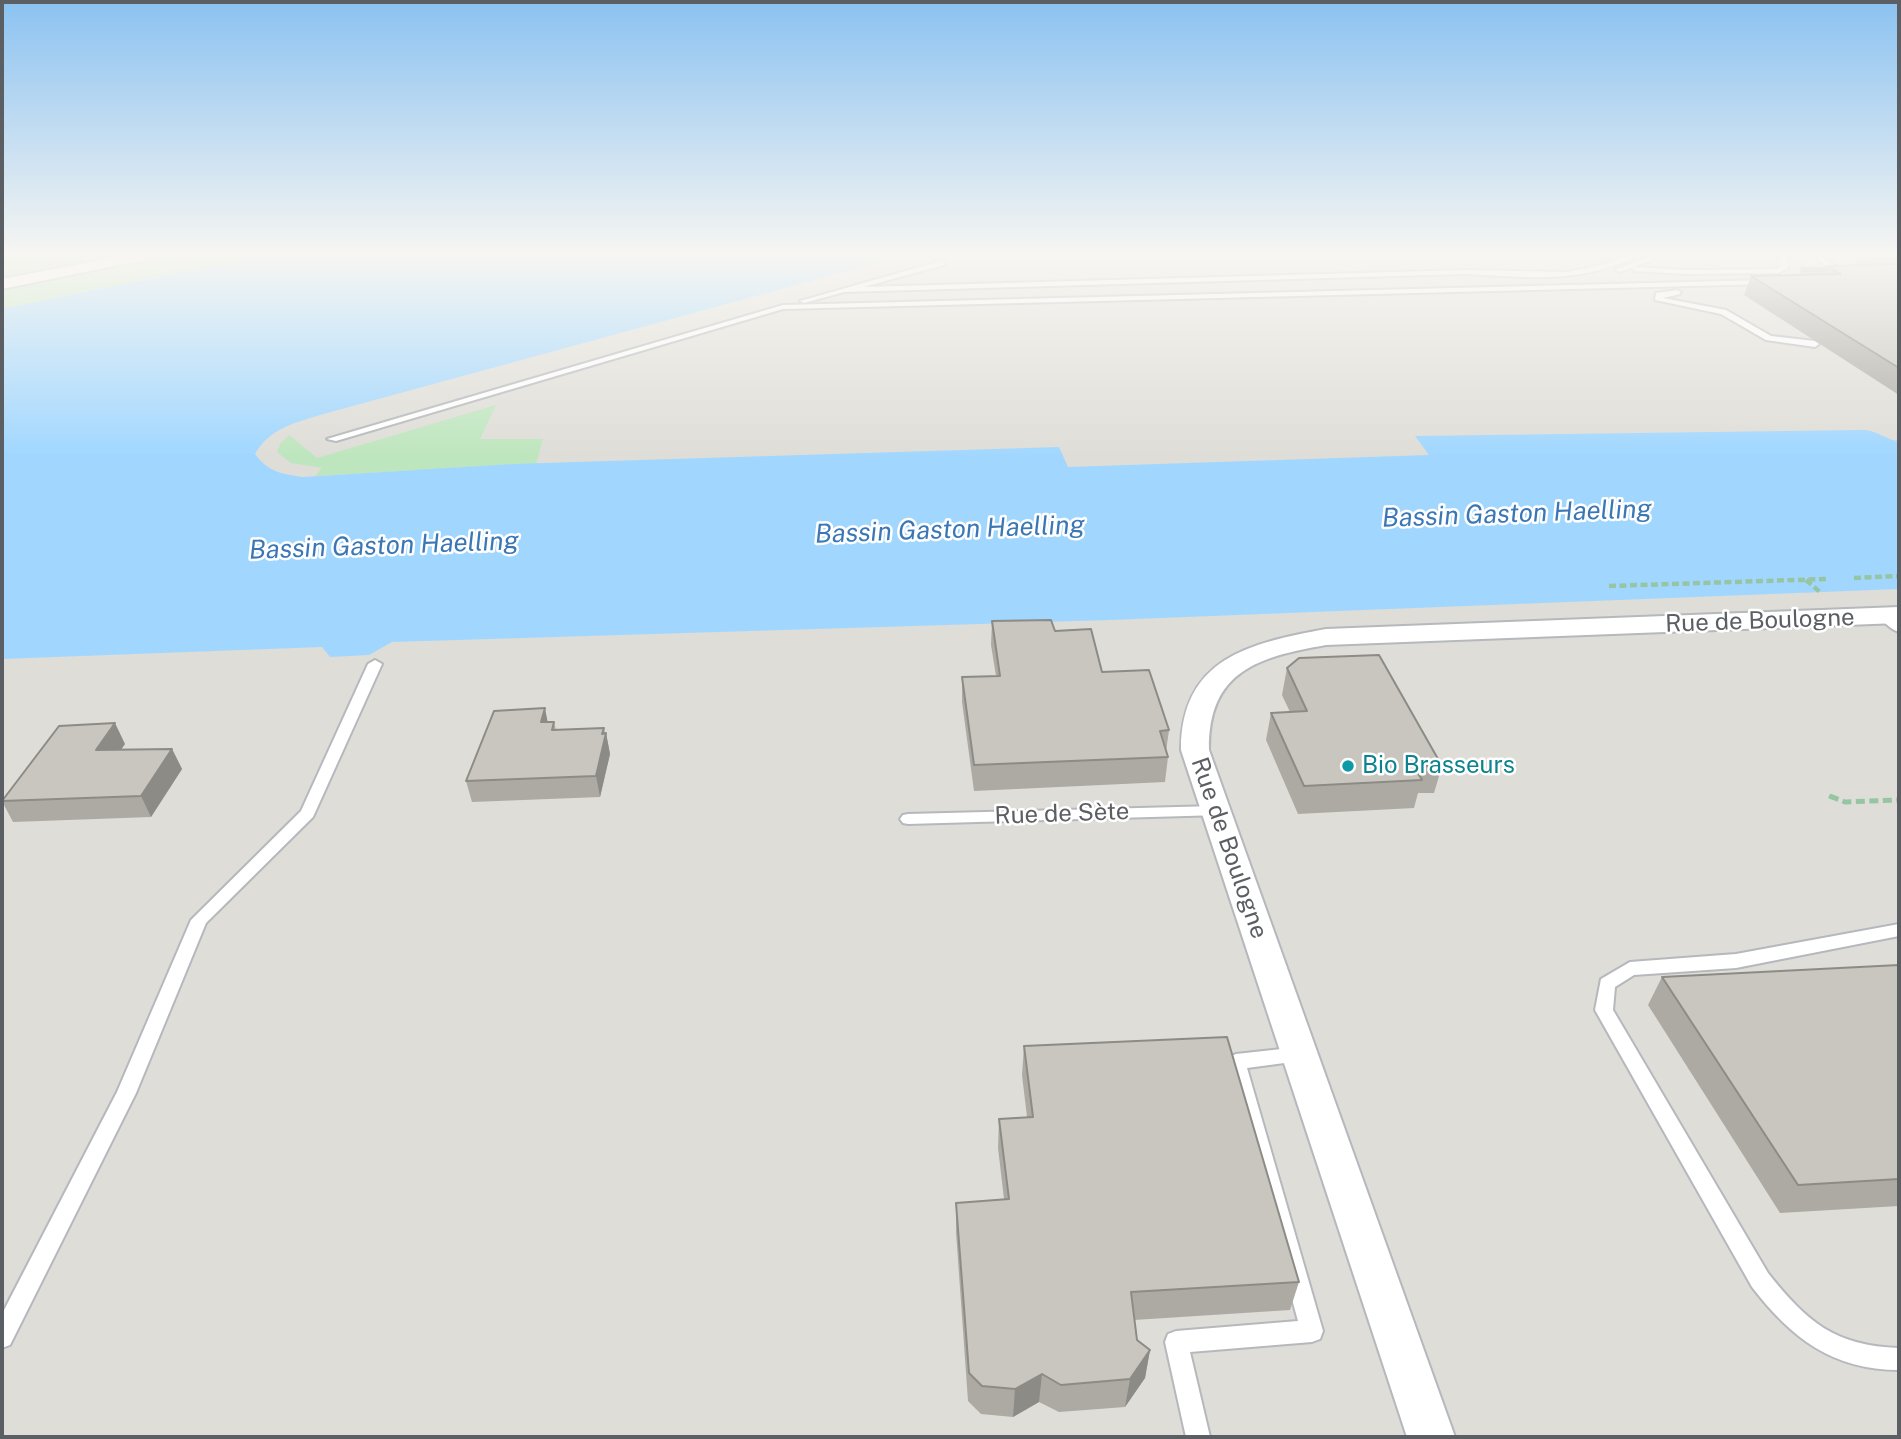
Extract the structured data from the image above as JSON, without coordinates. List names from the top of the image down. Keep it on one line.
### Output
{"streets":{"street":["Rue de Boulogne"],"lane":["Rue de Sète"]},"crossings":[["Rue de Boulogne","Rue de Sète"]],"water":["Bassin Gaston Haelling"],"places":["Bio Brasseurs"]}
